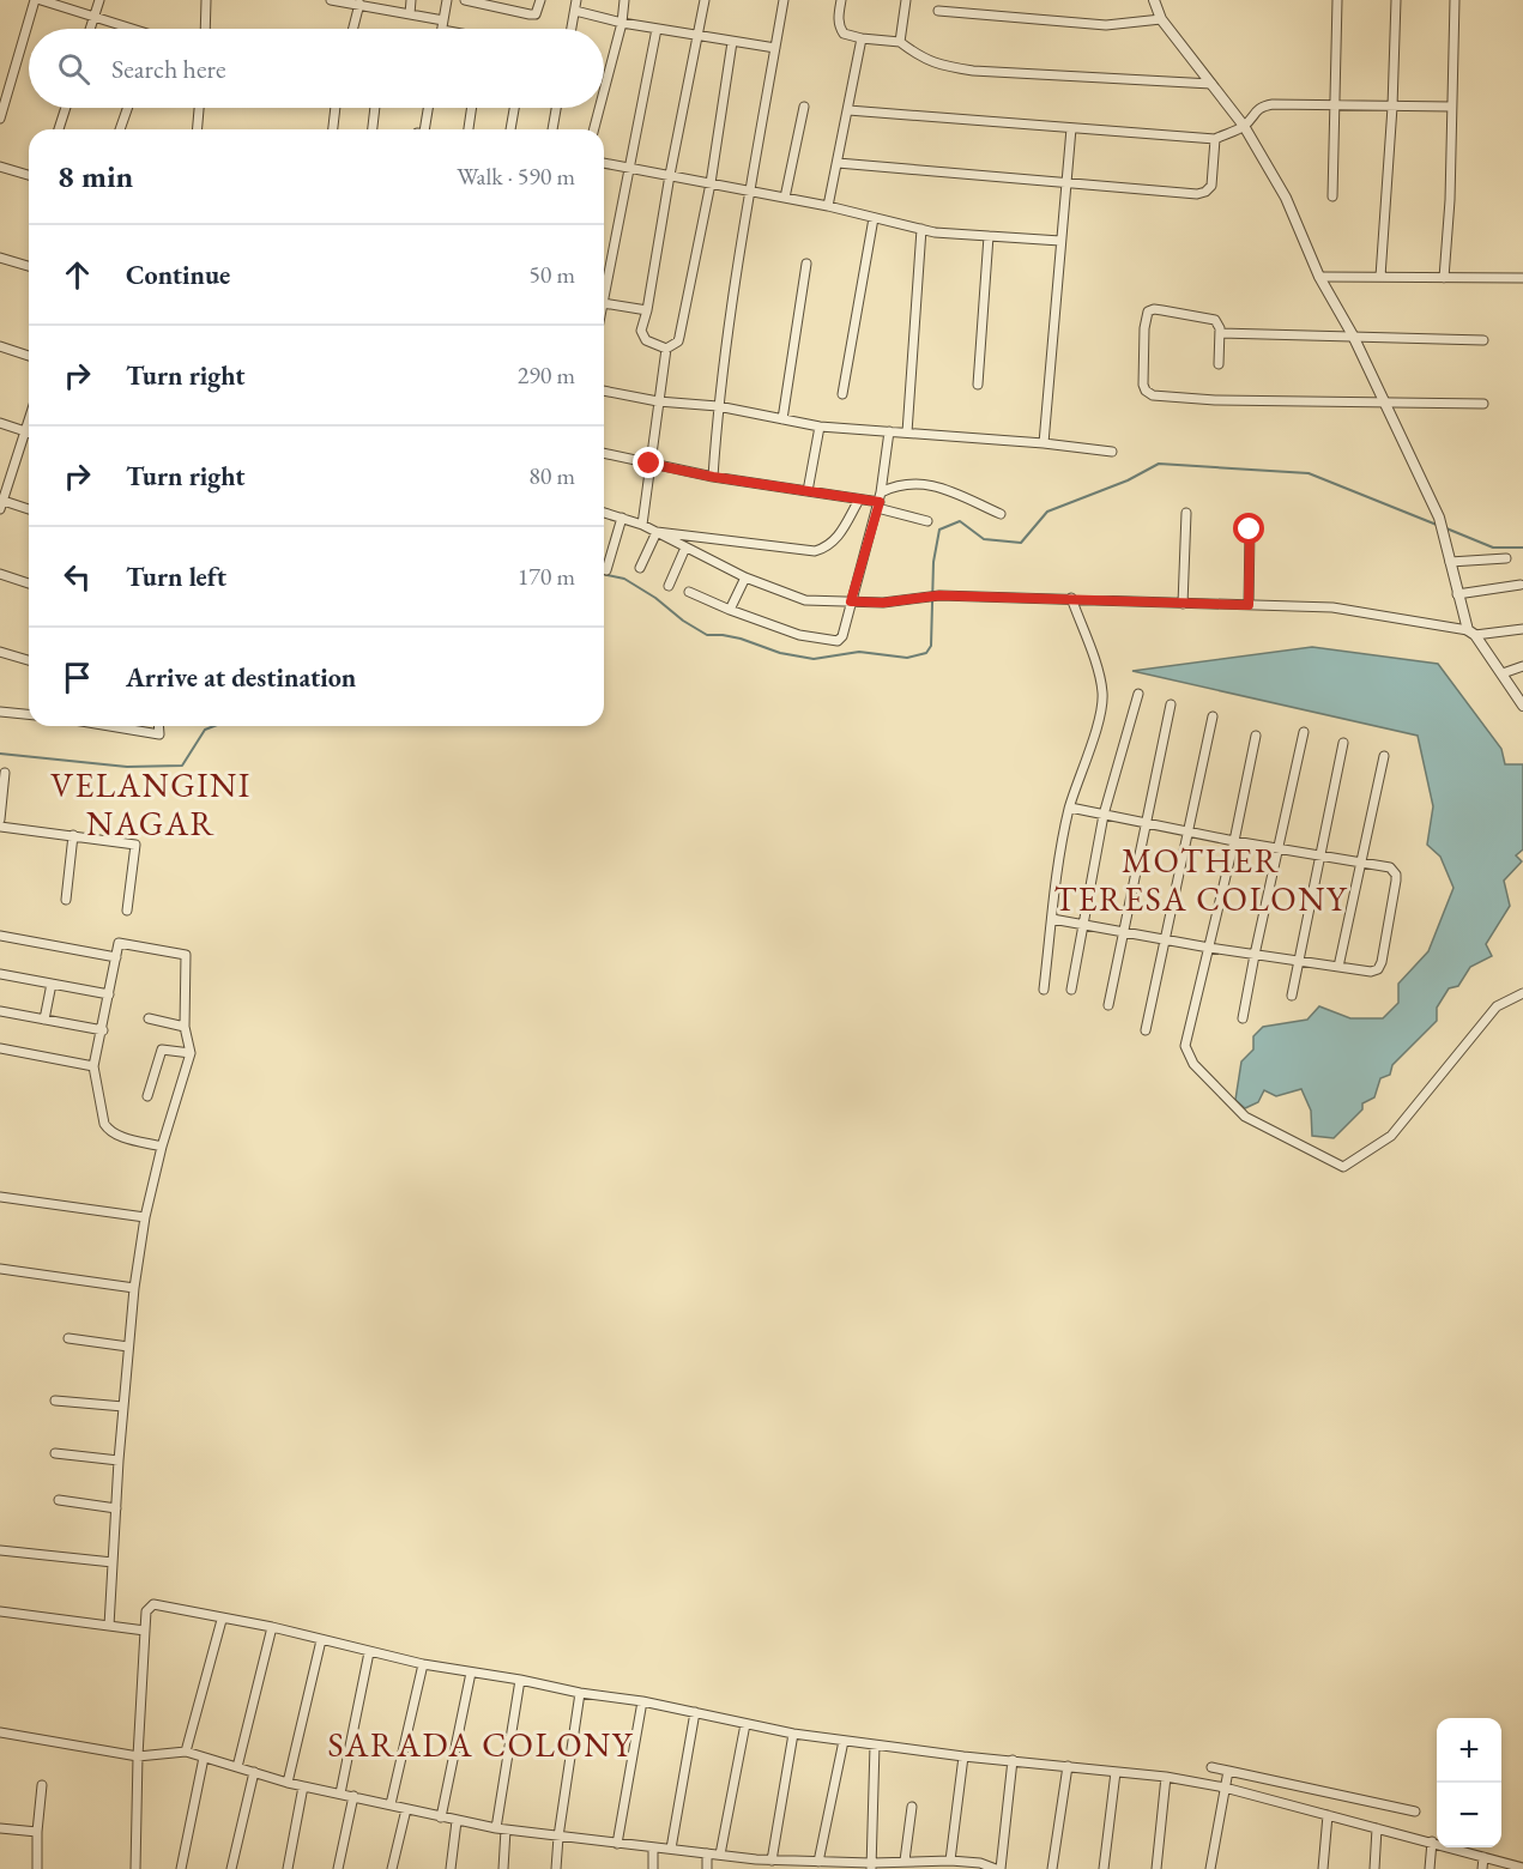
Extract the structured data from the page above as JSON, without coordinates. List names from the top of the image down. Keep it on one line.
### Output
{"districts":["VELANGINI NAGAR","MOTHER TERESA COLONY","SARADA COLONY"],"page":{"search":"Search here","heading":["8 min","Walk · 590 m"],"list":[["Continue","50 m"],["Turn right","290 m"],["Turn right","80 m"],["Turn left","170 m"],"Arrive at destination"],"map_buttons":["+","−"]}}
